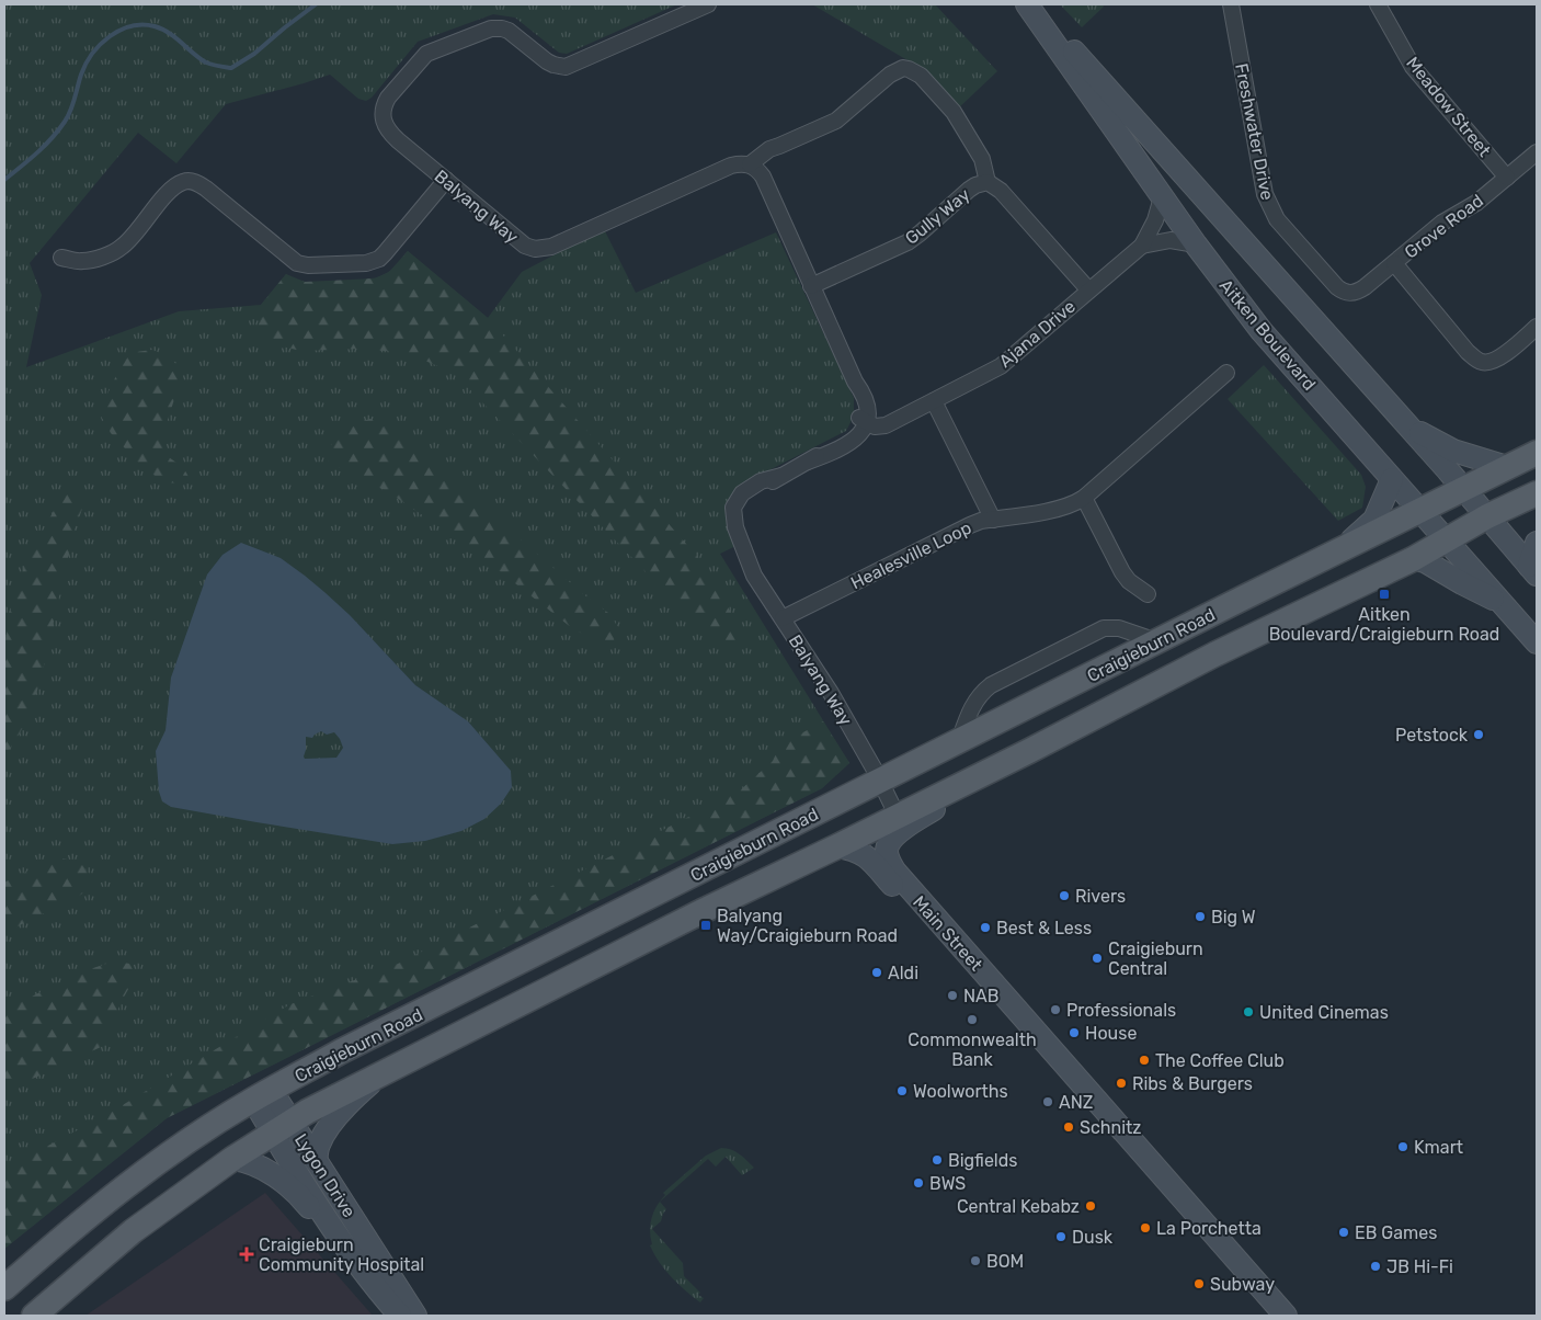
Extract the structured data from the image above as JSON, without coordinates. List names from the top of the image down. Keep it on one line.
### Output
{"streets":{"main road":["Craigieburn Road"],"street":["Meadow Street","Freshwater Drive","Balyang Way","Gully Way","Grove Road","Ajana Drive","Aitken Boulevard","Healesville Loop","Main Street","Lygon Drive"]},"crossings":[["Meadow Street","Grove Road"],["Freshwater Drive","Grove Road"],["Balyang Way","Ajana Drive"],["Balyang Way","Healesville Loop"],["Balyang Way","Craigieburn Road"],["Gully Way","Ajana Drive"],["Ajana Drive","Aitken Boulevard"],["Aitken Boulevard","Craigieburn Road"],["Craigieburn Road","Main Street"],["Craigieburn Road","Lygon Drive"]],"places":{"transit":["Aitken Boulevard/Craigieburn Road","Balyang Way/Craigieburn Road"],"other":["Petstock","Rivers","Big W","Best & Less","Craigieburn Central","Aldi","NAB","Professionals","United Cinemas","Commonwealth Bank","House","The Coffee Club","Ribs & Burgers","Woolworths","ANZ","Schnitz","Kmart","Bigfields","BWS","Central Kebabz","La Porchetta","EB Games","Dusk","BOM","JB Hi-Fi","Subway"],"health":["Craigieburn Community Hospital"]}}
